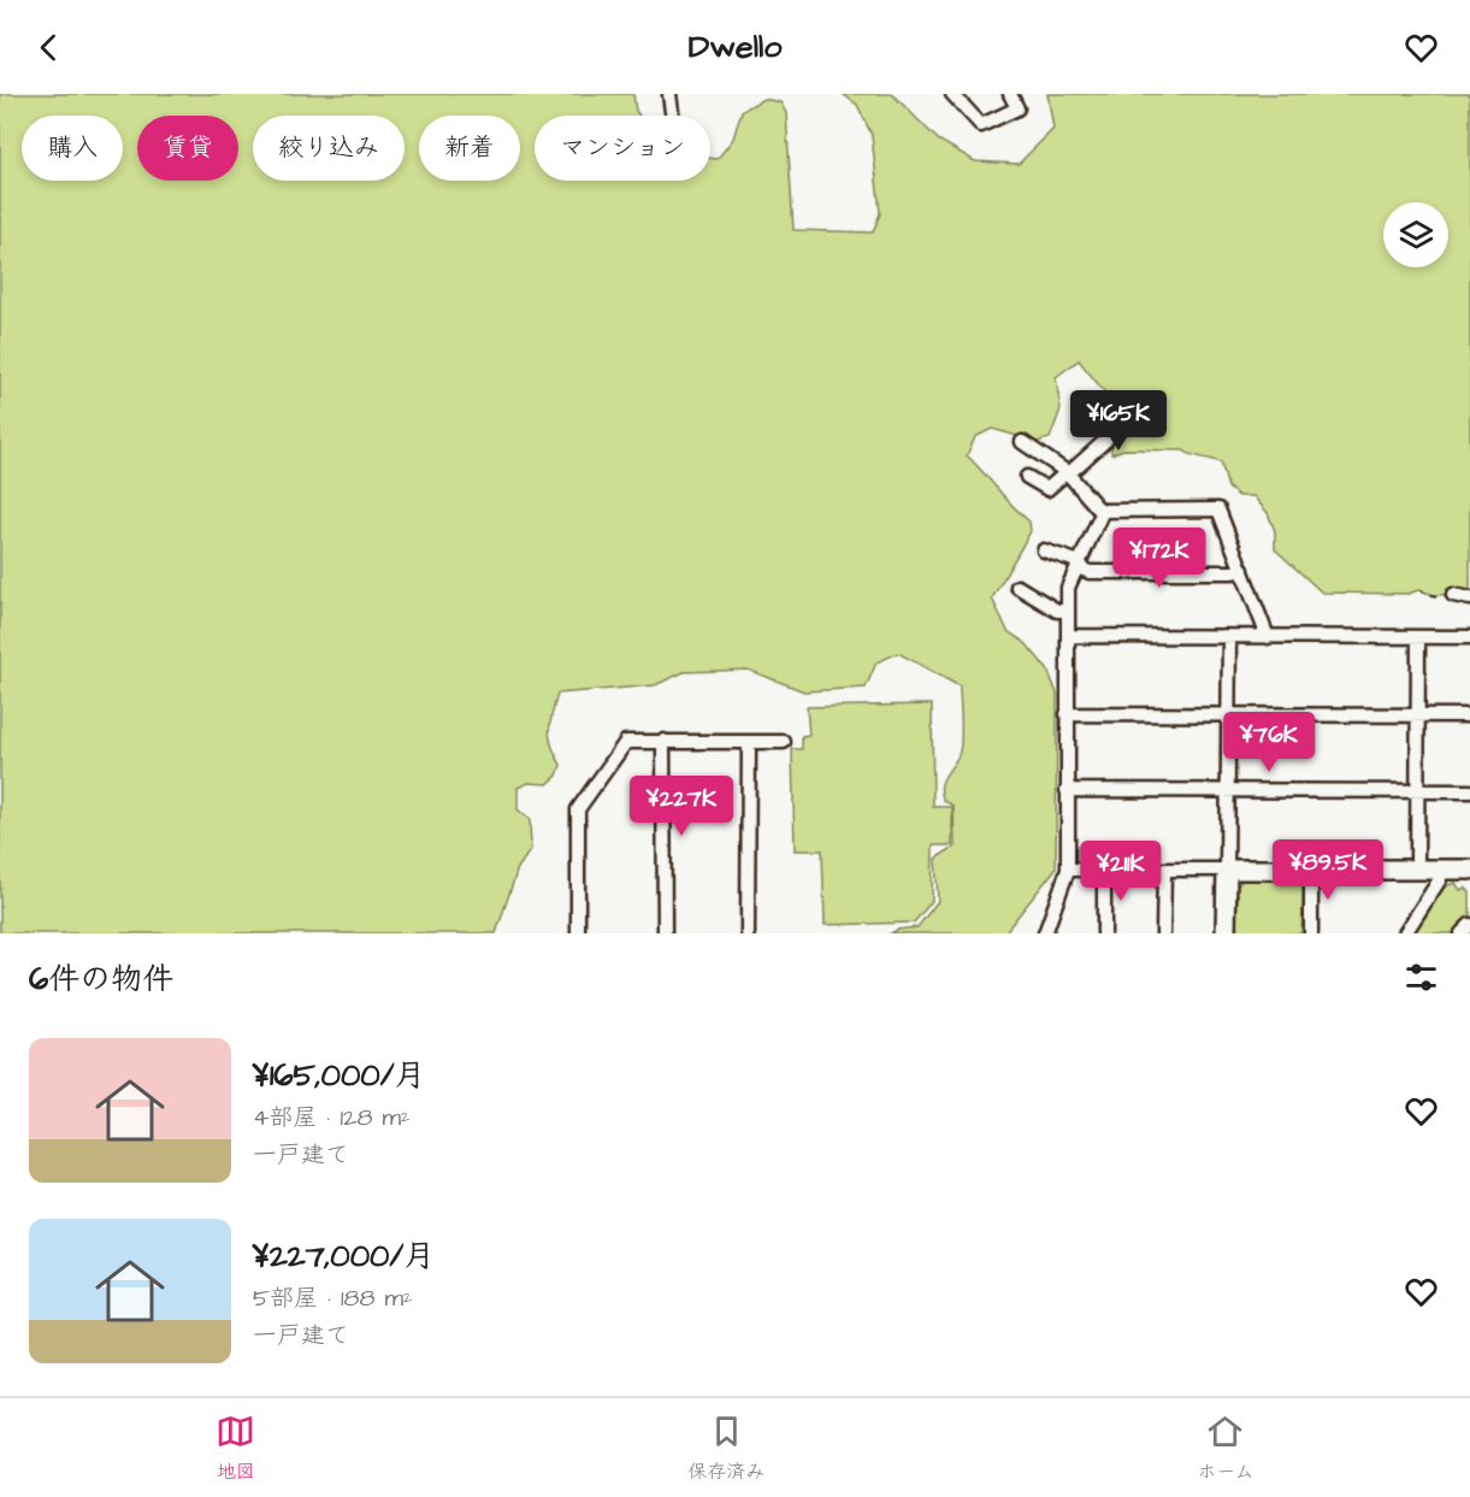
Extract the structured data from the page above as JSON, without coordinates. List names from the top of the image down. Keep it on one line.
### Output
{"page":{"header":"Dwello","chip":["購入","賃貸","絞り込み","新着","マンション"],"price":["¥165K","¥172K","¥76K","¥227K","¥89.5K","¥211K"],"heading":"6件の物件","list":[{"name":"¥165,000/月","note":"4部屋 · 128 m² · 一戸建て"},{"name":"¥227,000/月","note":"5部屋 · 188 m² · 一戸建て"}],"tabs":["地図","保存済み","ホーム"]}}
